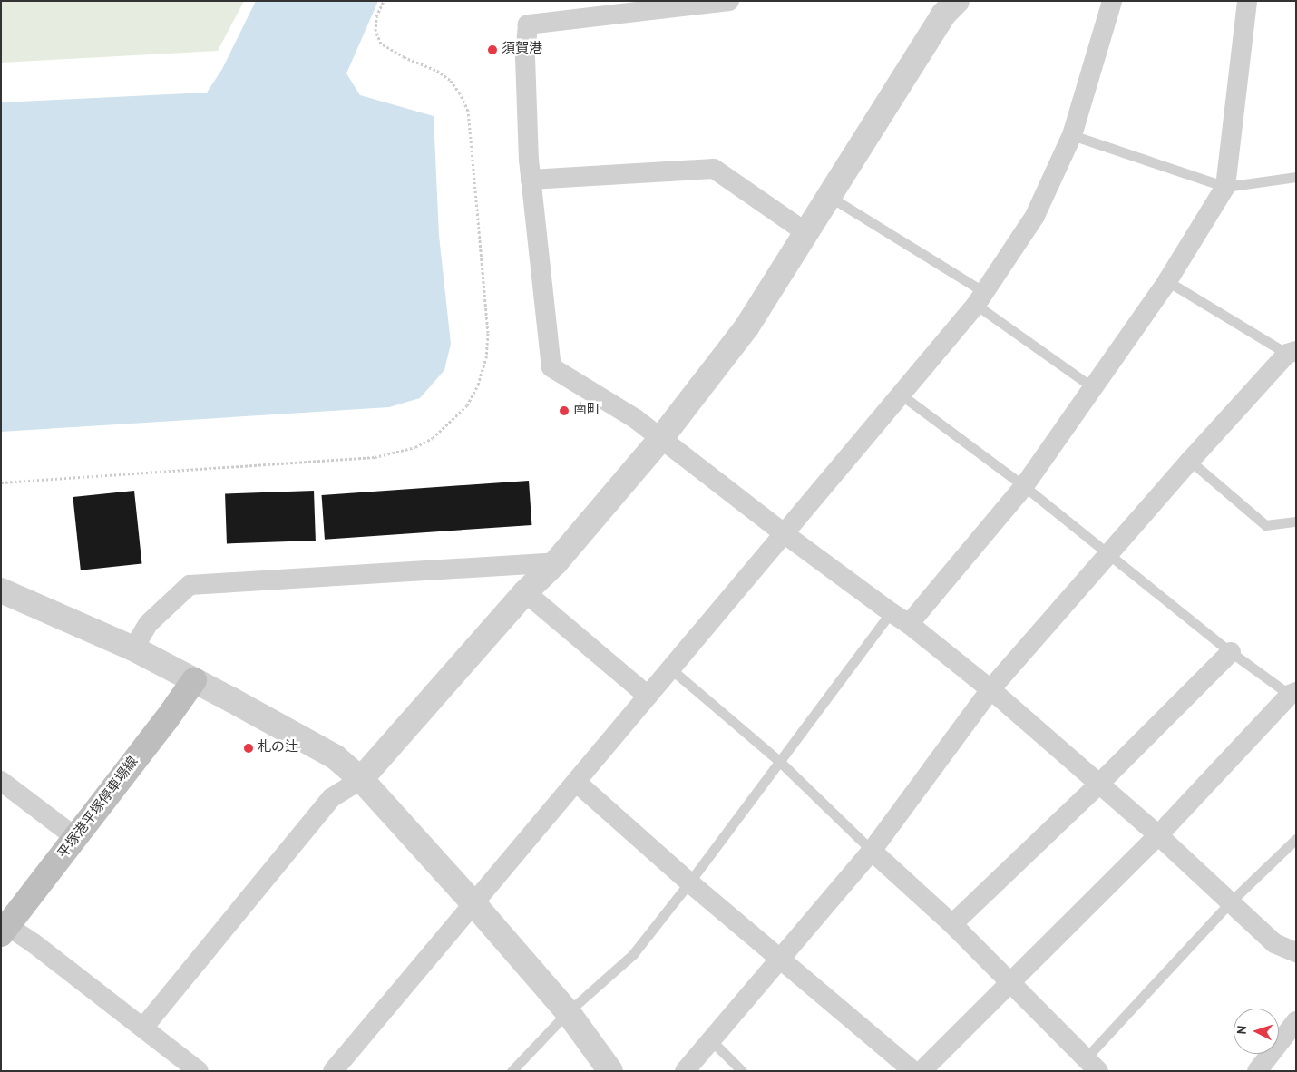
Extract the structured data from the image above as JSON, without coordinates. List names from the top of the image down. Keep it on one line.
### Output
{"streets":{"main road":["平塚港平塚停車場線"]},"places":["須賀港","南町","札の辻"],"north":"left"}
